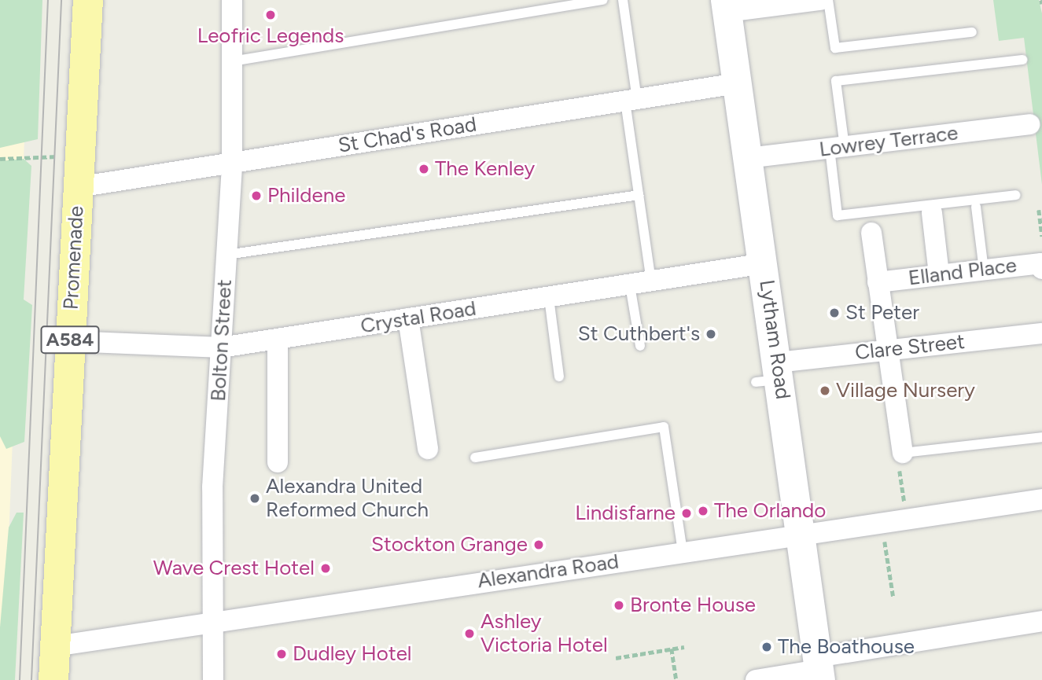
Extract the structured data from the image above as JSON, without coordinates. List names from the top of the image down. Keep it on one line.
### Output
{"streets":{"main road":["Promenade","A584","Lytham Road"],"street":["St Chad's Road","Lowrey Terrace","Elland Place","Crystal Road","Bolton Street","Clare Street","Alexandra Road"]},"crossings":[["St Chad's Road","Promenade"],["St Chad's Road","Lytham Road"],["St Chad's Road","Bolton Street"],["Lowrey Terrace","Lytham Road"],["Promenade","Crystal Road"],["Promenade","Alexandra Road"],["Crystal Road","Lytham Road"],["Crystal Road","Bolton Street"],["Lytham Road","Clare Street"],["Lytham Road","Alexandra Road"],["Bolton Street","Alexandra Road"]],"places":["Leofric Legends","The Kenley","Phildene","St Peter","St Cuthbert's","Village Nursery","Alexandra United Reformed Church","The Orlando","Lindisfarne","Stockton Grange","Wave Crest Hotel","Bronte House","Ashley Victoria Hotel","The Boathouse","Dudley Hotel"]}
